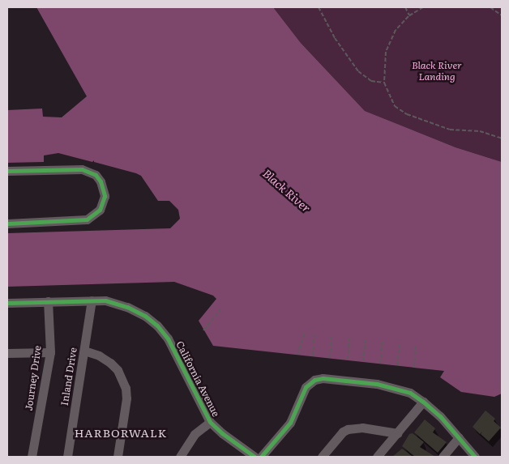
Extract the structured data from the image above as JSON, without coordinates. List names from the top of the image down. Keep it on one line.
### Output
{"streets":{"street":["Inland Drive","Journey Drive","California Avenue"]},"crossings":[["Inland Drive","California Avenue"],["Journey Drive","California Avenue"]],"districts":["HARBORWALK"],"water":["Black River"],"parks":["Black River Landing"]}
